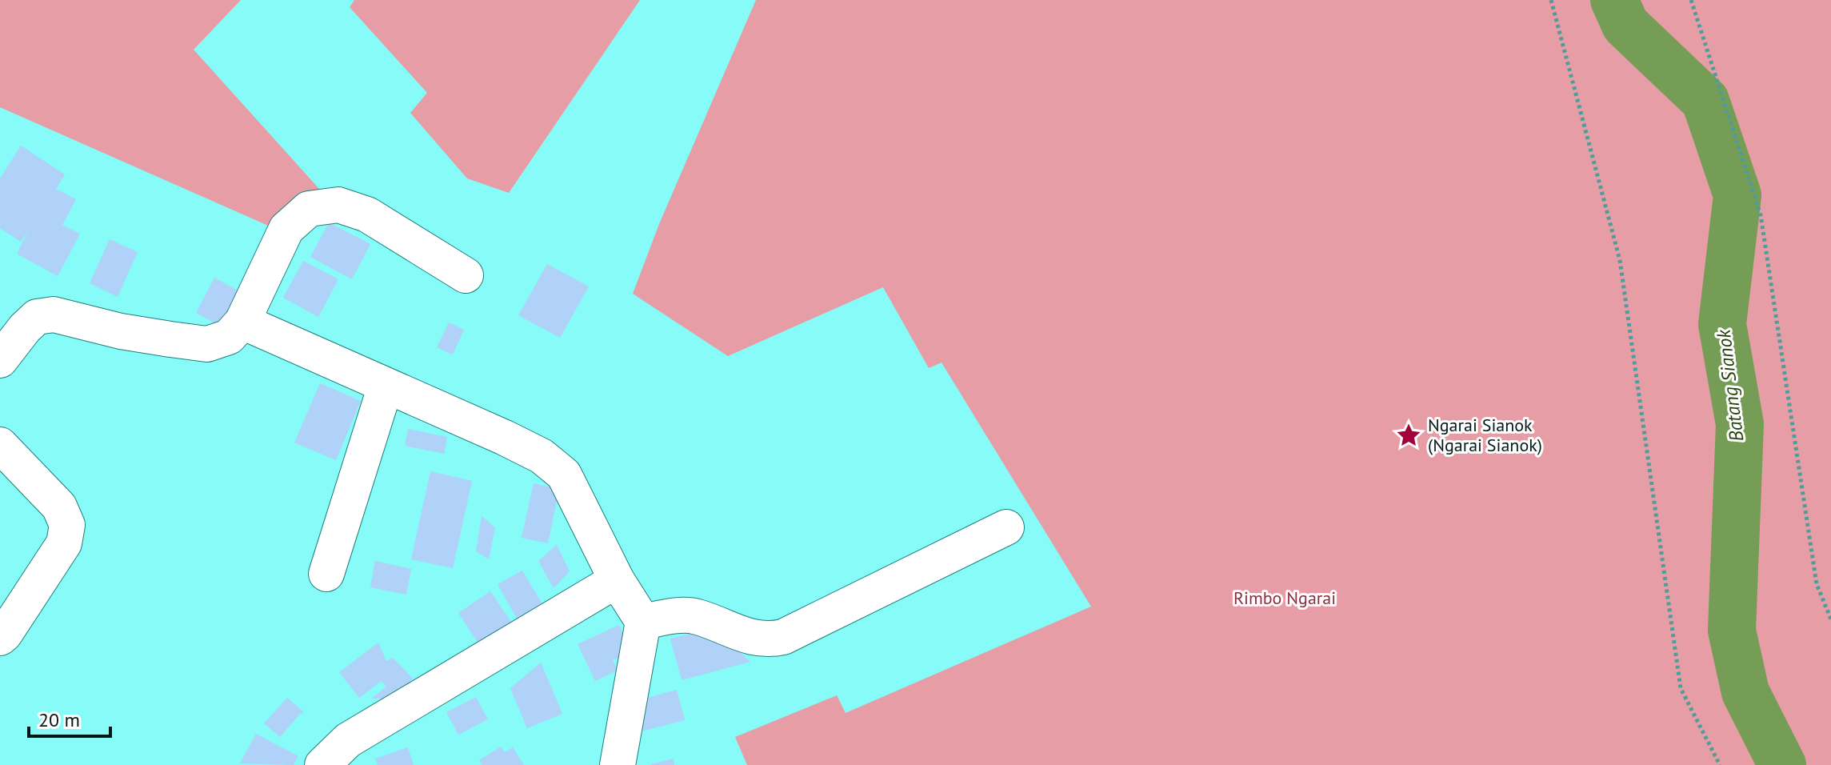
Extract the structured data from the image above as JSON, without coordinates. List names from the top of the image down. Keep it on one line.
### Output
{"water":["Batang Sianok"],"parks":["Rimbo Ngarai"],"places":{"place":["Ngarai Sianok (Ngarai Sianok)"]},"scale_bar":"20 m"}
